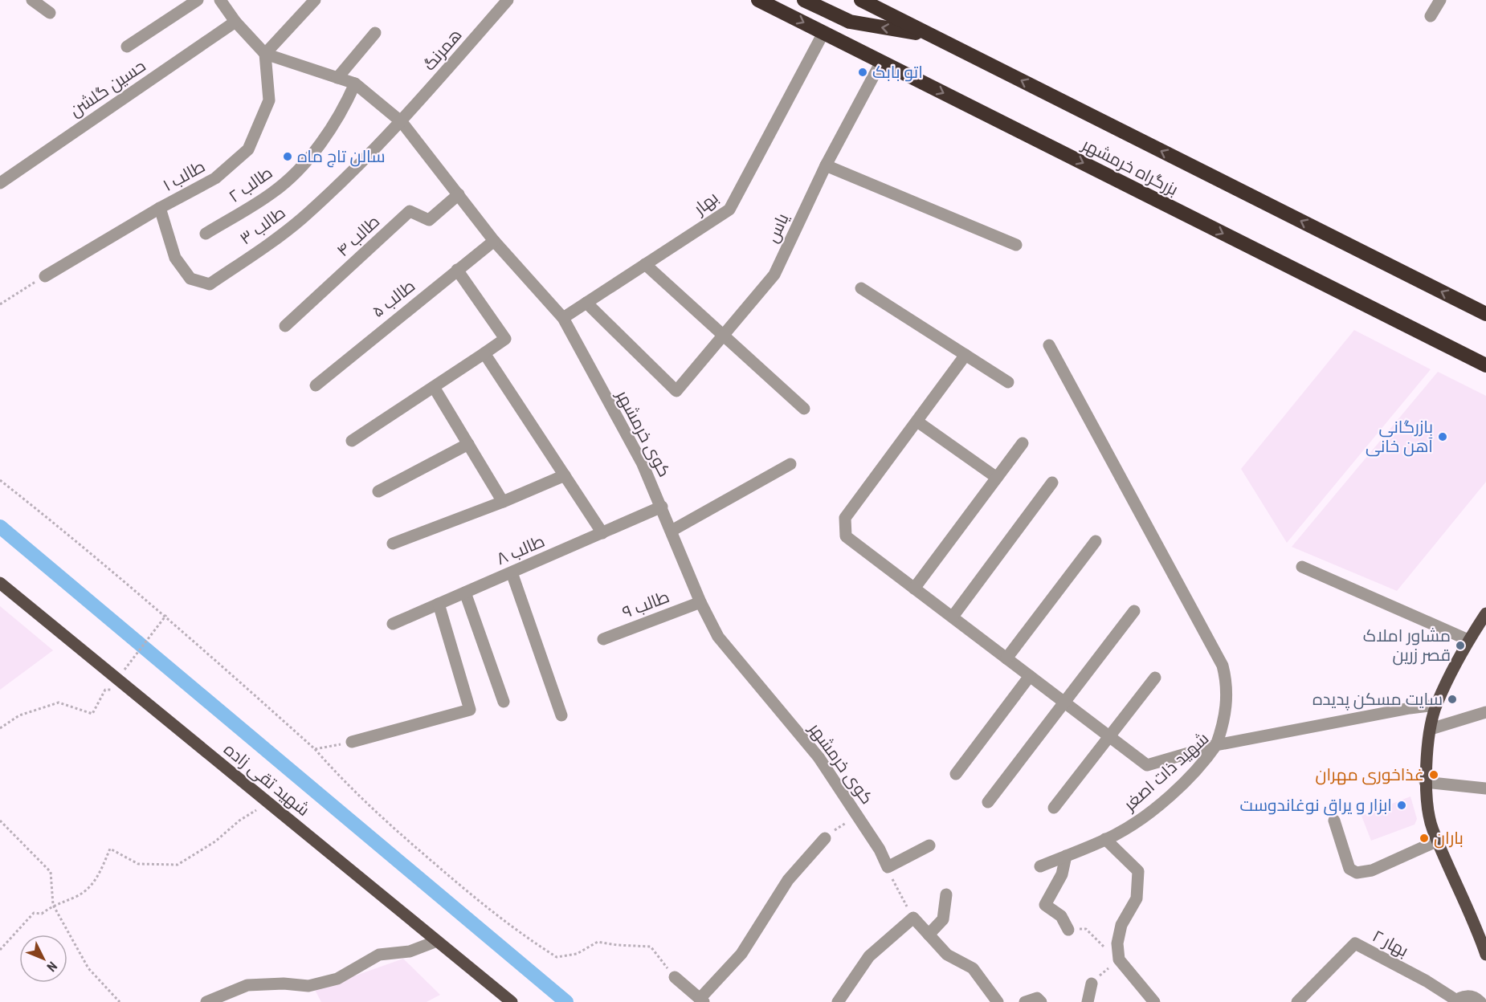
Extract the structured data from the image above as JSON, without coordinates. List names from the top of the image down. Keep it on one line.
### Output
{"streets":{"highway":["بزرگراه خرمشهر"],"main road":["شهید تقی زاده"],"street":["همرنگ","حسین گلشن","طالب ۱","طالب ۲","بهار","طالب ۳","یاس","طالب ۴","طالب ۵","کوی خرمشهر","طالب ۸","طالب ۹","شهید ذات اصغر","بهار ۲"]},"crossings":[["همرنگ","طالب ۳"],["همرنگ","کوی خرمشهر"],["حسین گلشن","کوی خرمشهر"],["بزرگراه خرمشهر","بهار"],["بزرگراه خرمشهر","یاس"],["طالب ۱","طالب ۳"],["طالب ۱","کوی خرمشهر"],["طالب ۲","کوی خرمشهر"],["بهار","یاس"],["بهار","کوی خرمشهر"],["طالب ۳","کوی خرمشهر"],["طالب ۴","کوی خرمشهر"],["طالب ۵","کوی خرمشهر"],["کوی خرمشهر","طالب ۸"],["کوی خرمشهر","طالب ۹"]],"places":["اتو بابک","سالن تاج ماه","بازرگانی آهن خانی","مشاور املاک قصر زرین","سایت مسکن پدیده","غذاخوری مهران","ابزار و یراق نوغاندوست","باران"],"north":"bottom right"}
